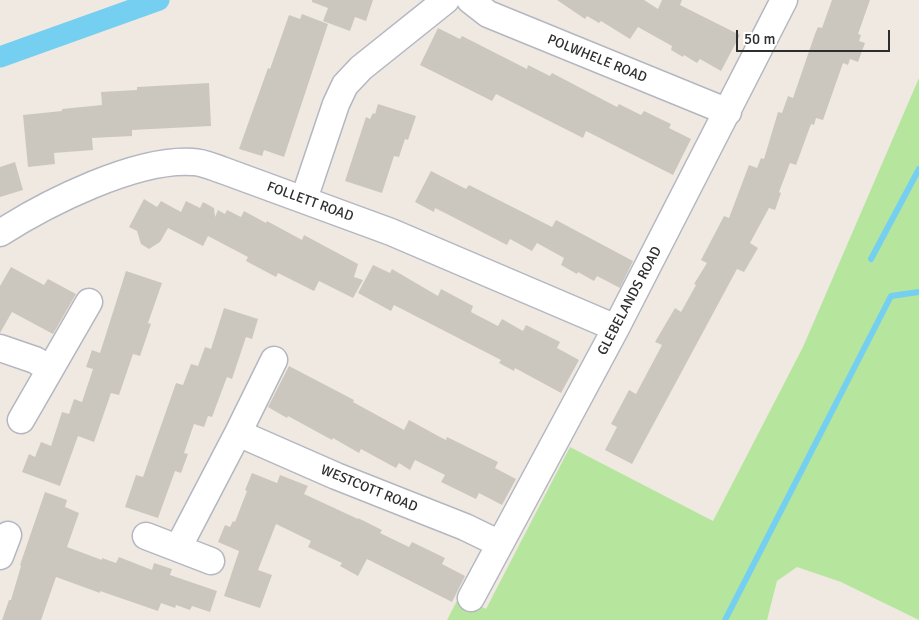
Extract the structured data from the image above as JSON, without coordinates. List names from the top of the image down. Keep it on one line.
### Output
{"streets":{"street":["POLWHELE ROAD","FOLLETT ROAD","GLEBELANDS ROAD","WESTCOTT ROAD"]},"crossings":[["POLWHELE ROAD","GLEBELANDS ROAD"],["FOLLETT ROAD","GLEBELANDS ROAD"],["GLEBELANDS ROAD","WESTCOTT ROAD"]],"scale_bar":"50 m"}
